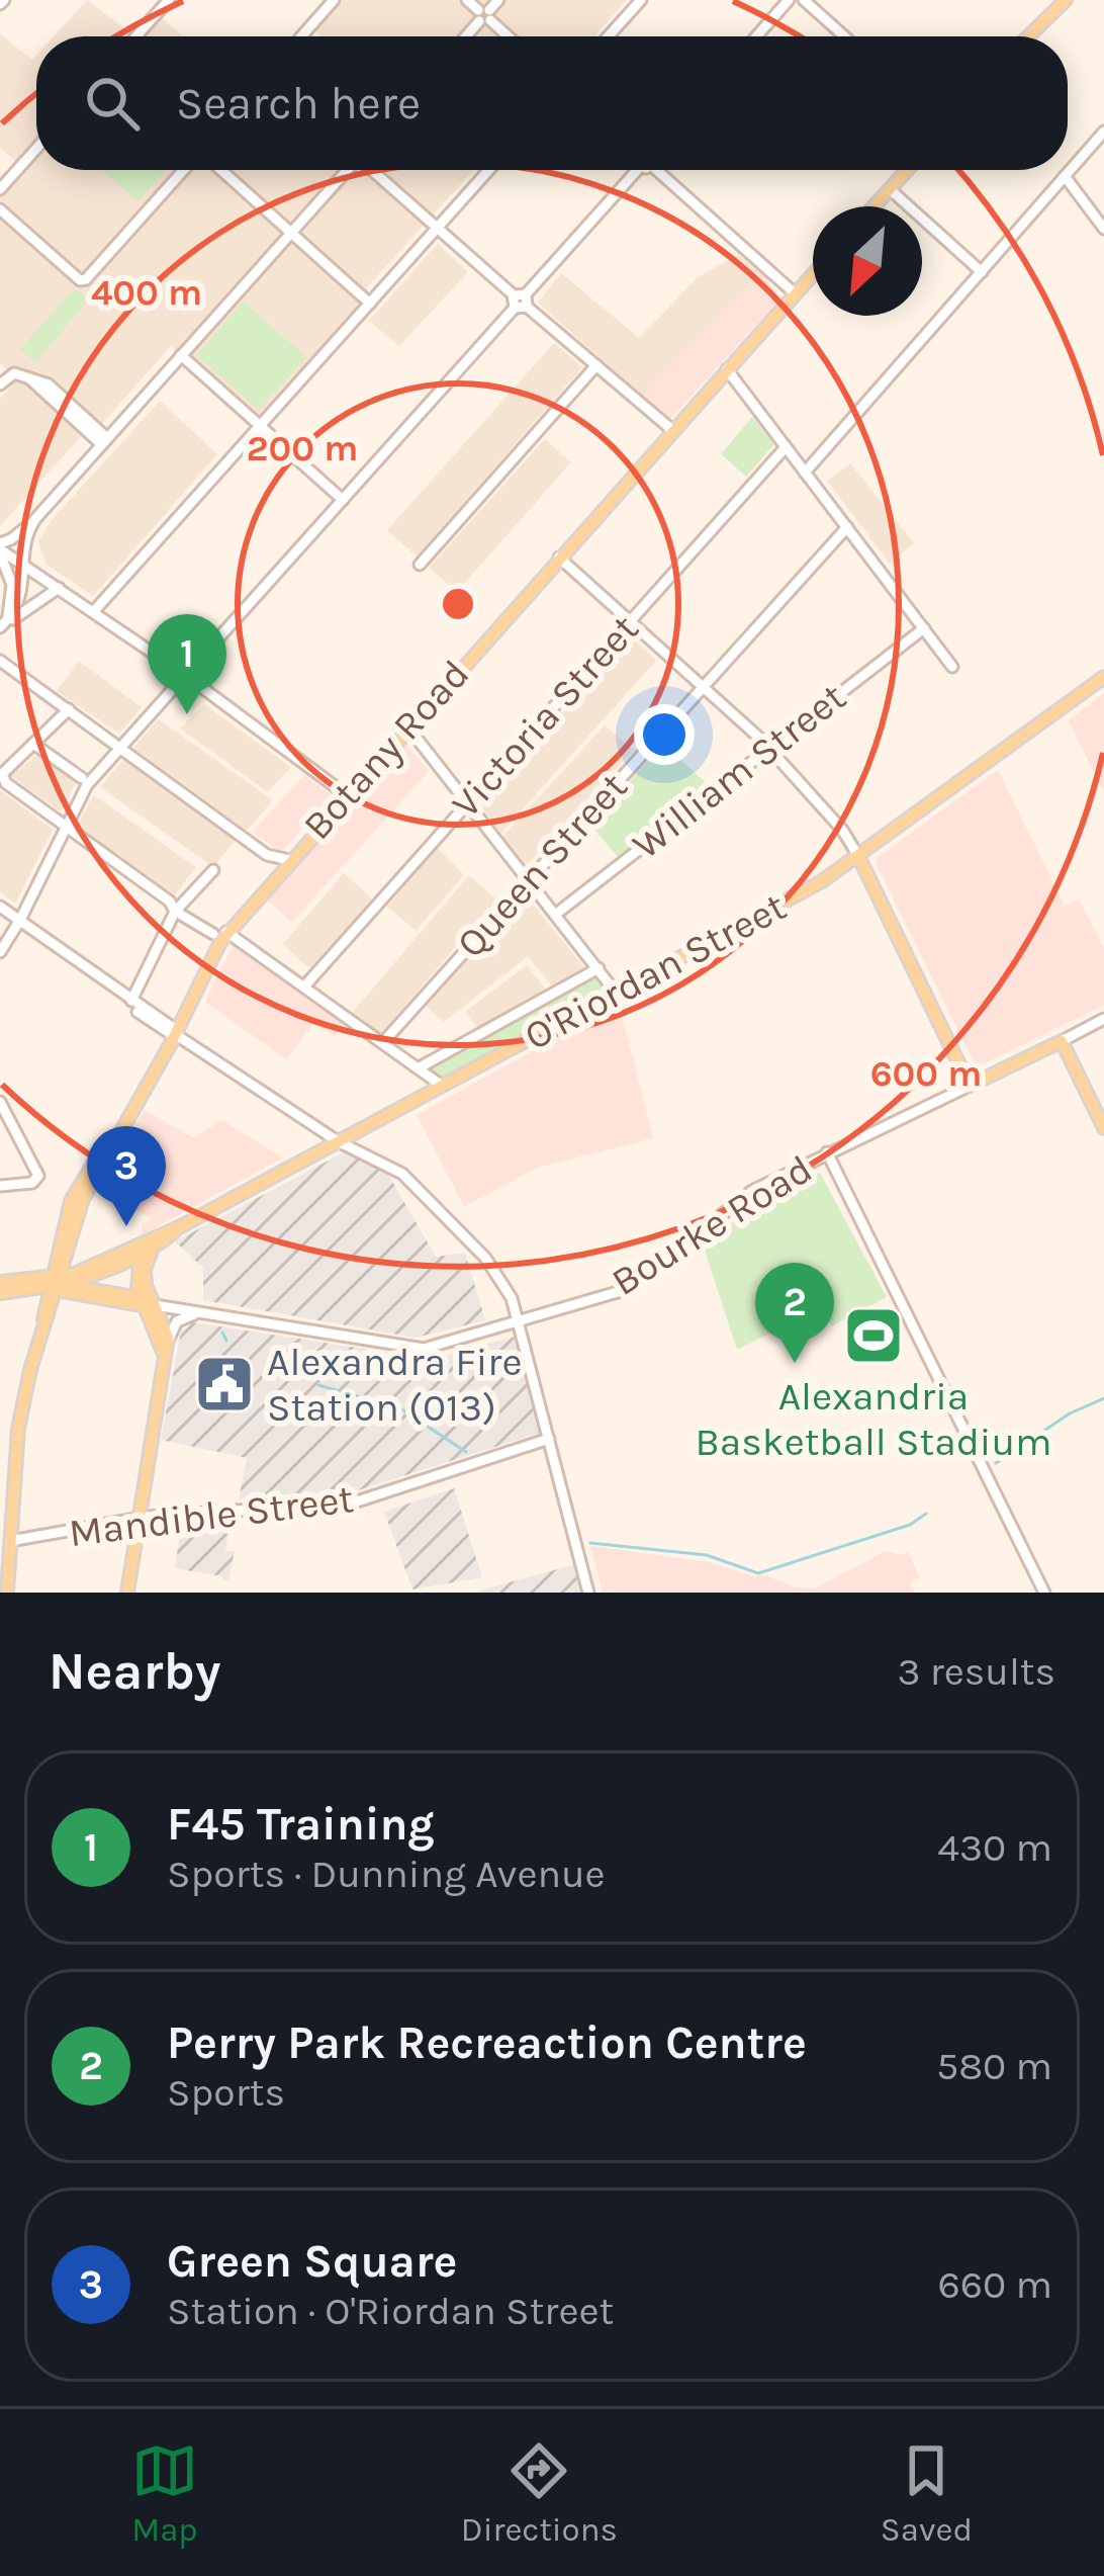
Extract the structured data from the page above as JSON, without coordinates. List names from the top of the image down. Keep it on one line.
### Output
{"streets":{"main road":["Botany Road","O'Riordan Street","Bourke Road"],"street":["Victoria Street","William Street","Queen Street","Mandible Street"]},"crossings":[["Botany Road","O'Riordan Street"],["Botany Road","Bourke Road"],["Botany Road","Mandible Street"],["O'Riordan Street","Bourke Road"]],"places":{"sports":["Alexandria Basketball Stadium"],"public building":["Alexandra Fire Station (013)"]},"north":"bottom left","page":{"search":"Search here","pins":["1","3","2"],"heading":["Nearby","3 results"],"list":[{"mark":"1","name":"F45 Training","note":"Sports · Dunning Avenue","value":"430 m"},{"mark":"2","name":"Perry Park Recreaction Centre","note":"Sports","value":"580 m"},{"mark":"3","name":"Green Square","note":"Station · O'Riordan Street","value":"660 m"}],"nav":["Map","Directions","Saved"]},"rings":["400 m","200 m","600 m"]}
